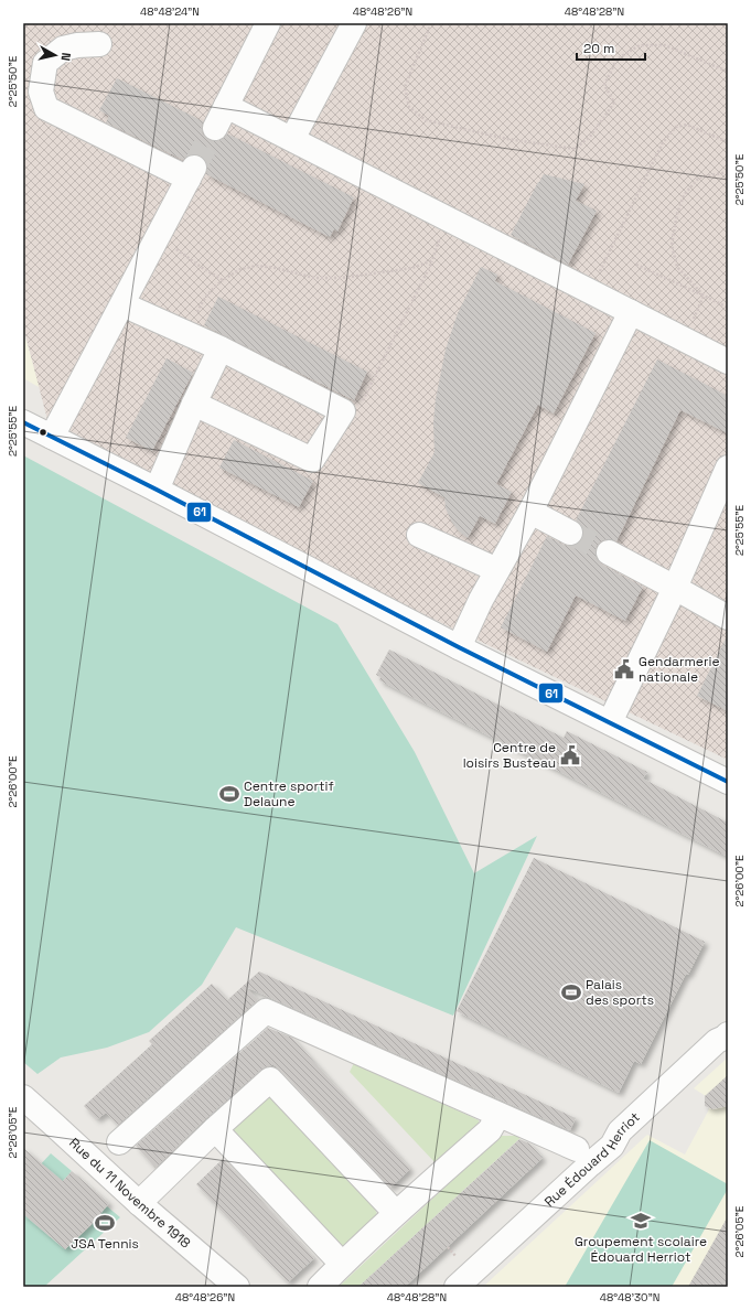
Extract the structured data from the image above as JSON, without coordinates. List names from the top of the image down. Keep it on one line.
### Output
{"streets":{"street":["Rue Édouard Herriot","Rue du 11 Novembre 1918"]},"places":{"public building":["Gendarmerie nationale","Centre de loisirs Busteau"],"sports":["Centre sportif Delaune","Palais des sports","JSA Tennis"],"school or university":["Groupement scolaire Édouard Herriot"]},"lines":["transit line 61"],"scale_bar":"20 m","north":"right","coordinates":["48°48'24\"N","48°48'26\"N","48°48'28\"N","2°25'50\"E","2°25'55\"E","2°26'00\"E","2°26'05\"E","48°48'30\"N"]}
